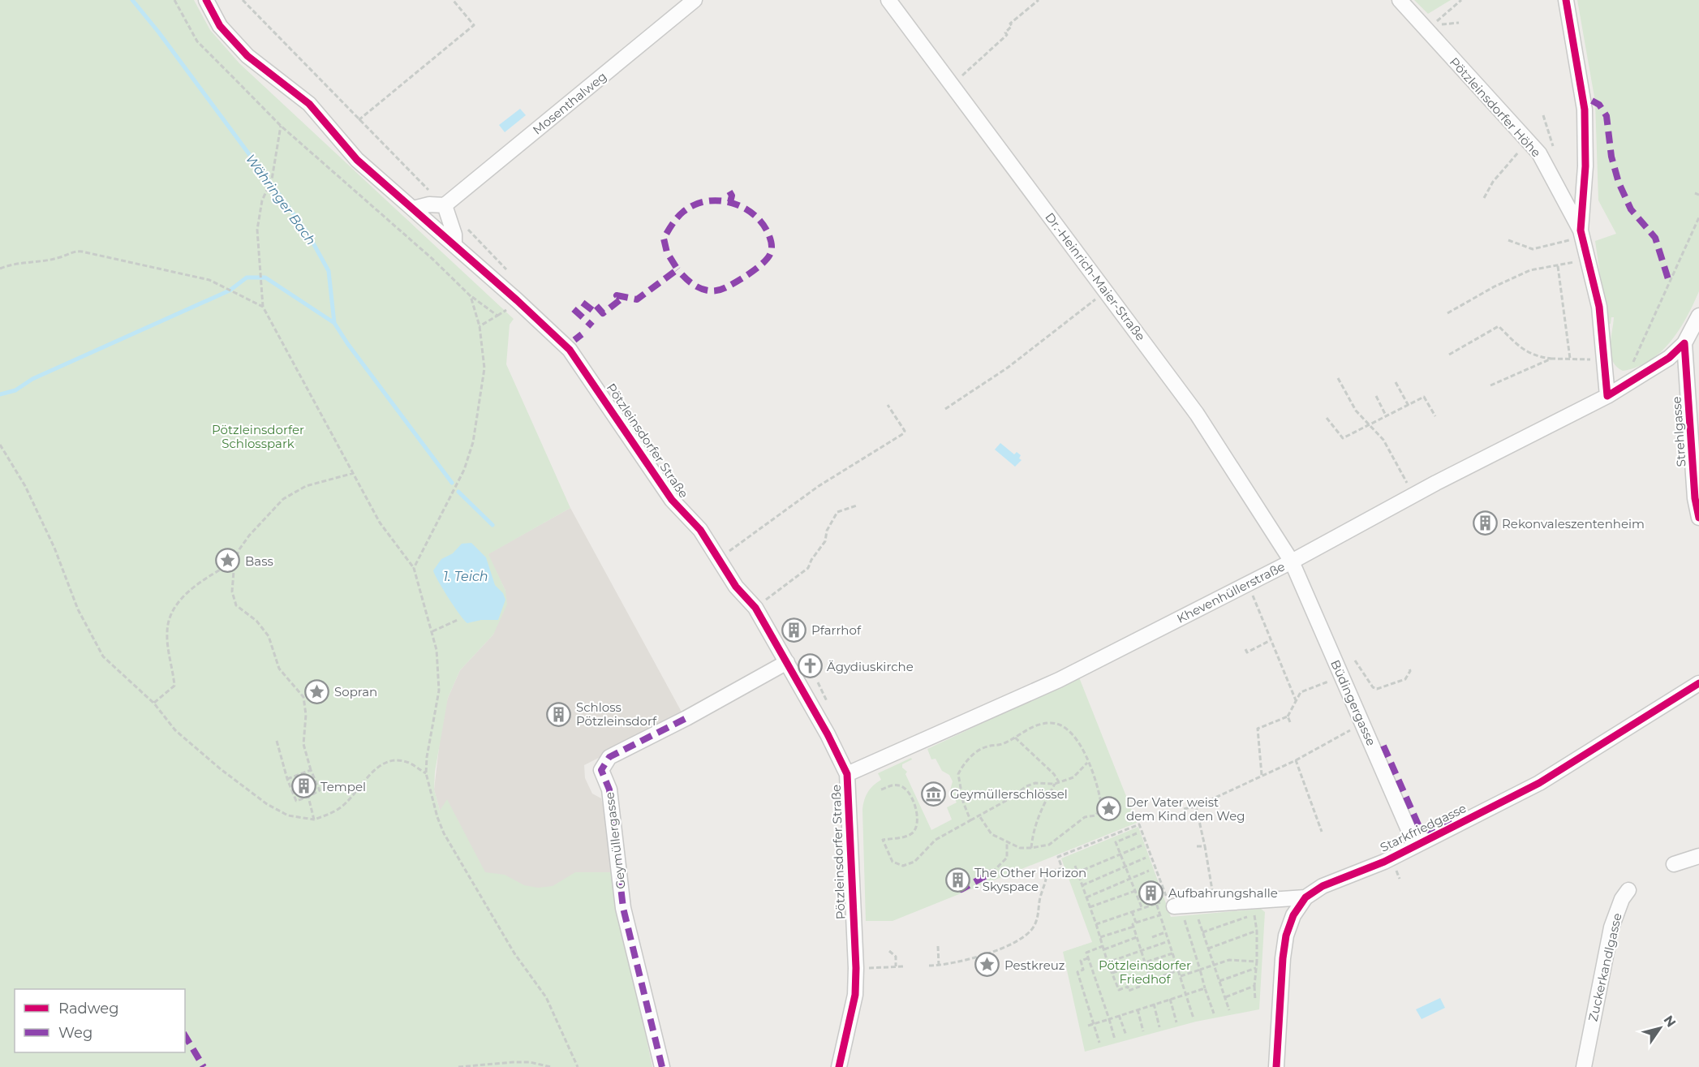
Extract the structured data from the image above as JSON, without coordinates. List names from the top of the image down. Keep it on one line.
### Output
{"streets":{"street":["Mosenthalweg","Pötzleinsdorfer Höhe","Dr.-Heinrich-Maier-Straße","Strehlgasse","Pötzleinsdorfer Straße","Khevenhüllerstraße","Büdingergasse","Starkfriedgasse","Geymüllergasse","Zuckerkandlgasse"]},"crossings":[["Pötzleinsdorfer Höhe","Khevenhüllerstraße"],["Dr.-Heinrich-Maier-Straße","Khevenhüllerstraße"],["Dr.-Heinrich-Maier-Straße","Büdingergasse"],["Strehlgasse","Khevenhüllerstraße"],["Pötzleinsdorfer Straße","Khevenhüllerstraße"],["Pötzleinsdorfer Straße","Geymüllergasse"],["Khevenhüllerstraße","Büdingergasse"],["Büdingergasse","Starkfriedgasse"]],"water":["Währinger Bach","1. Teich"],"parks":["Pötzleinsdorfer Schlosspark","Pötzleinsdorfer Friedhof"],"places":{"building":["Rekonvaleszentenheim","Pfarrhof","Schloss Pötzleinsdorf","Tempel","The Other Horizon - Skyspace","Aufbahrungshalle"],"place":["Bass","Sopran","Der Vater weist dem Kind den Weg","Pestkreuz"],"church":["Ägydiuskirche"],"museum":["Geymüllerschlössel"]},"legend":["Radweg","Weg"],"north":"top right"}
